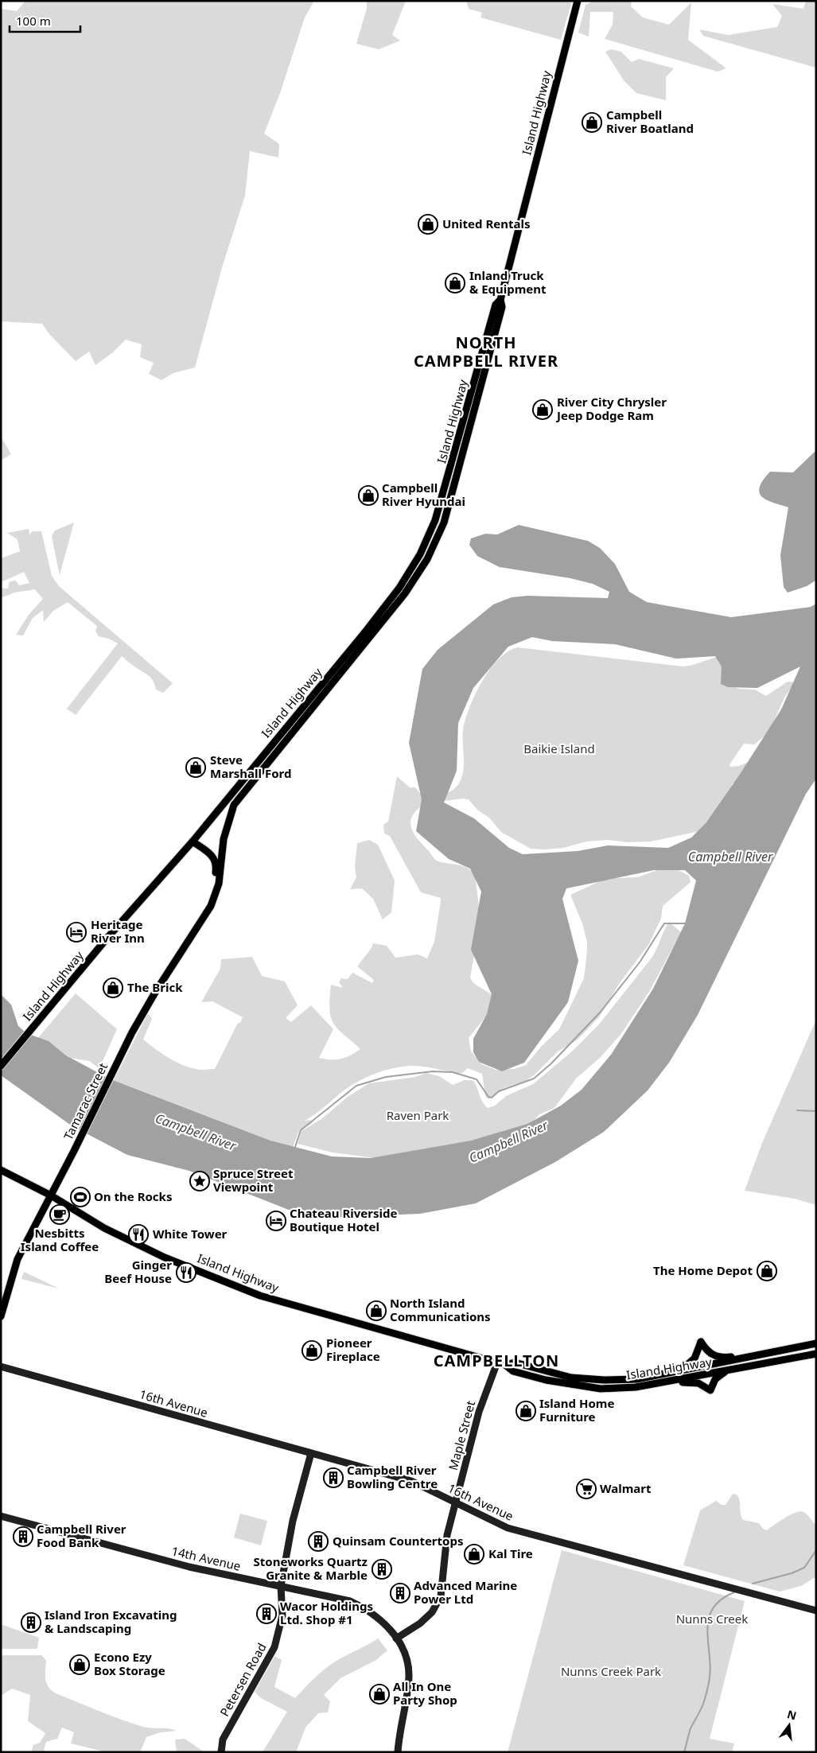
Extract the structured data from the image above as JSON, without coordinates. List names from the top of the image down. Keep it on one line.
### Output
{"streets":{"main road":["Island Highway","Tamarac Street"],"street":["16th Avenue","Maple Street","14th Avenue","Petersen Road"]},"crossings":[["Island Highway","Tamarac Street"],["Island Highway","Maple Street"],["16th Avenue","Maple Street"],["16th Avenue","Petersen Road"],["Maple Street","14th Avenue"],["14th Avenue","Petersen Road"]],"districts":["NORTH CAMPBELL RIVER","CAMPBELLTON"],"water":["Campbell River"],"parks":["Baikie Island","Raven Park","Nunns Creek","Nunns Creek Park"],"places":{"shop":["Campbell River Boatland","United Rentals","Inland Truck & Equipment","River City Chrysler Jeep Dodge Ram","Campbell River Hyundai","Steve Marshall Ford","The Brick","The Home Depot","North Island Communications","Pioneer Fireplace","Island Home Furniture","Kal Tire","Econo Ezy Box Storage","All In One Party Shop"],"hotel":["Heritage River Inn","Chateau Riverside Boutique Hotel"],"place":["Spruce Street Viewpoint"],"sports":["On the Rocks"],"cafe":["Nesbitts Island Coffee"],"restaurant":["White Tower","Ginger Beef House"],"building":["Campbell River Bowling Centre","Campbell River Food Bank","Quinsam Countertops","Stoneworks Quartz Granite & Marble","Advanced Marine Power Ltd","Wacor Holdings Ltd. Shop #1","Island Iron Excavating & Landscaping"],"supermarket":["Walmart"]},"scale_bar":"100 m","north":"top"}
